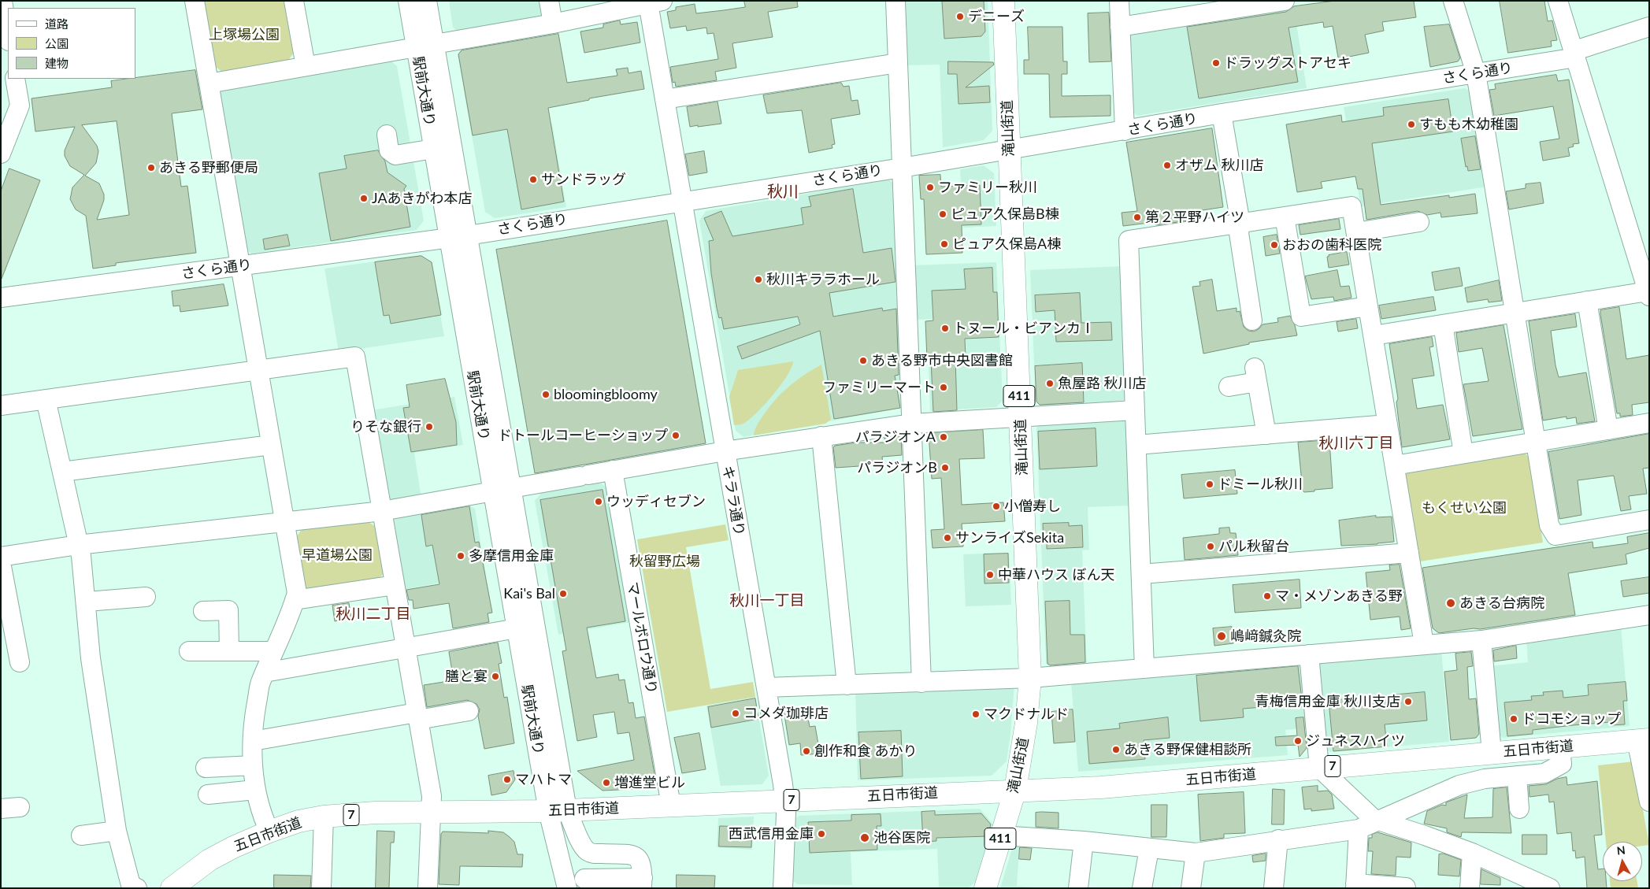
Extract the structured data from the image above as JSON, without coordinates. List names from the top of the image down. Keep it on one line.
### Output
{"streets":{"main road":["滝山街道","411","五日市街道","7"],"street":["さくら通り","駅前大通り","キララ通り","マールボロウ通り"]},"crossings":[["さくら通り","駅前大通り"],["さくら通り","滝山街道"],["さくら通り","キララ通り"],["駅前大通り","五日市街道"],["滝山街道","五日市街道"],["キララ通り","五日市街道"],["マールボロウ通り","五日市街道"]],"districts":["秋川","秋川六丁目","秋川一丁目","秋川二丁目"],"parks":["上塚場公園","もくせい公園","早道場公園","秋留野広場"],"places":["デニーズ","ドラッグストアセキ","すもも木幼稚園","オザム 秋川店","あきる野郵便局","サンドラッグ","ファミリー秋川","JAあきがわ本店","ピュア久保島B棟","第２平野ハイツ","ピュア久保島A棟","おおの歯科医院","秋川キララホール","トヌール・ビアンカⅠ","あきる野市中央図書館","魚屋路 秋川店","ファミリーマート","bloomingbloomy","りそな銀行","ドトールコーヒーショップ","パラジオンA","パラジオンB","ドミール秋川","ウッディセブン","小僧寿し","サンライズSekita","パル秋留台","多摩信用金庫","中華ハウス ぼん天","Kai's Bal","マ・メゾンあきる野","あきる台病院","嶋﨑鍼灸院","膳と宴","青梅信用金庫 秋川支店","コメダ珈琲店","マクドナルド","ドコモショップ","ジュネスハイツ","あきる野保健相談所","創作和食 あかり","マハトマ","増進堂ビル","西武信用金庫","池谷医院"],"legend":["道路","公園","建物"],"north":"top"}
